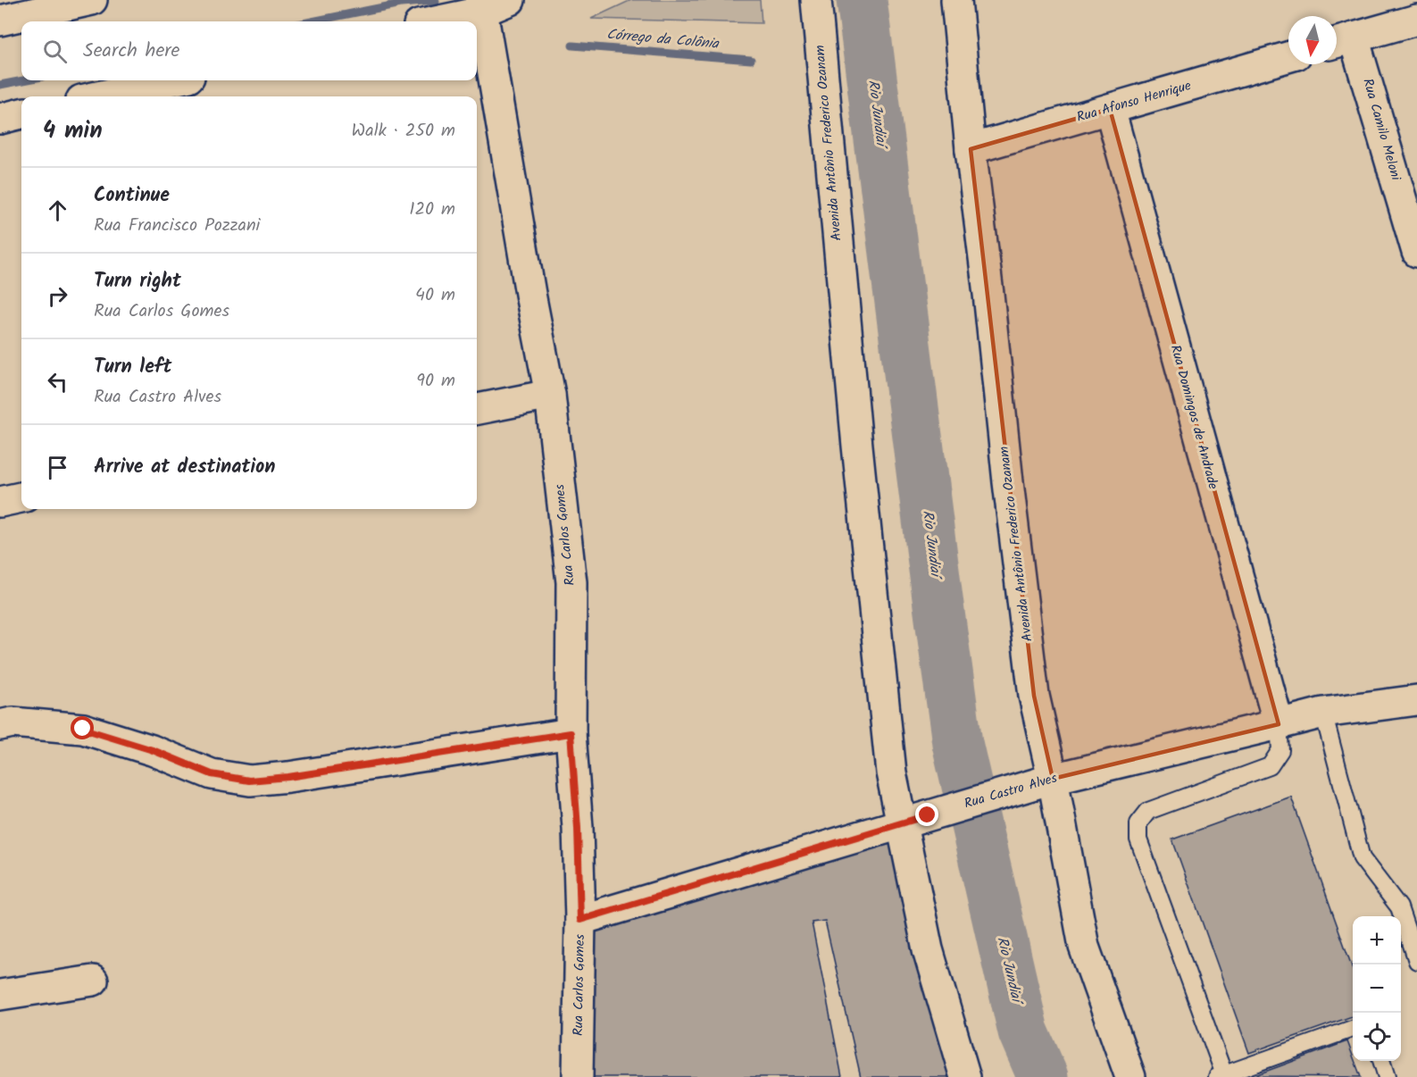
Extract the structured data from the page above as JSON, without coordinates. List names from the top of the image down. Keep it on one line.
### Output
{"streets":{"main road":["Rua Afonso Henrique","Rua Camilo Meloni","Avenida Antônio Frederico Ozanam","Rua Domingos de Andrade","Rua Carlos Gomes","Rua Castro Alves"]},"crossings":[["Rua Afonso Henrique","Avenida Antônio Frederico Ozanam"],["Rua Afonso Henrique","Rua Domingos de Andrade"],["Avenida Antônio Frederico Ozanam","Rua Castro Alves"],["Rua Domingos de Andrade","Rua Castro Alves"],["Rua Carlos Gomes","Rua Castro Alves"]],"water":["Córrego da Colônia","Rio Jundiaí"],"north":"bottom","page":{"search":"Search here","heading":["4 min","Walk · 250 m"],"list":[["Continue","Rua Francisco Pozzani","120 m"],["Turn right","Rua Carlos Gomes","40 m"],["Turn left","Rua Castro Alves","90 m"],"Arrive at destination"],"map_buttons":["+","−"]}}
